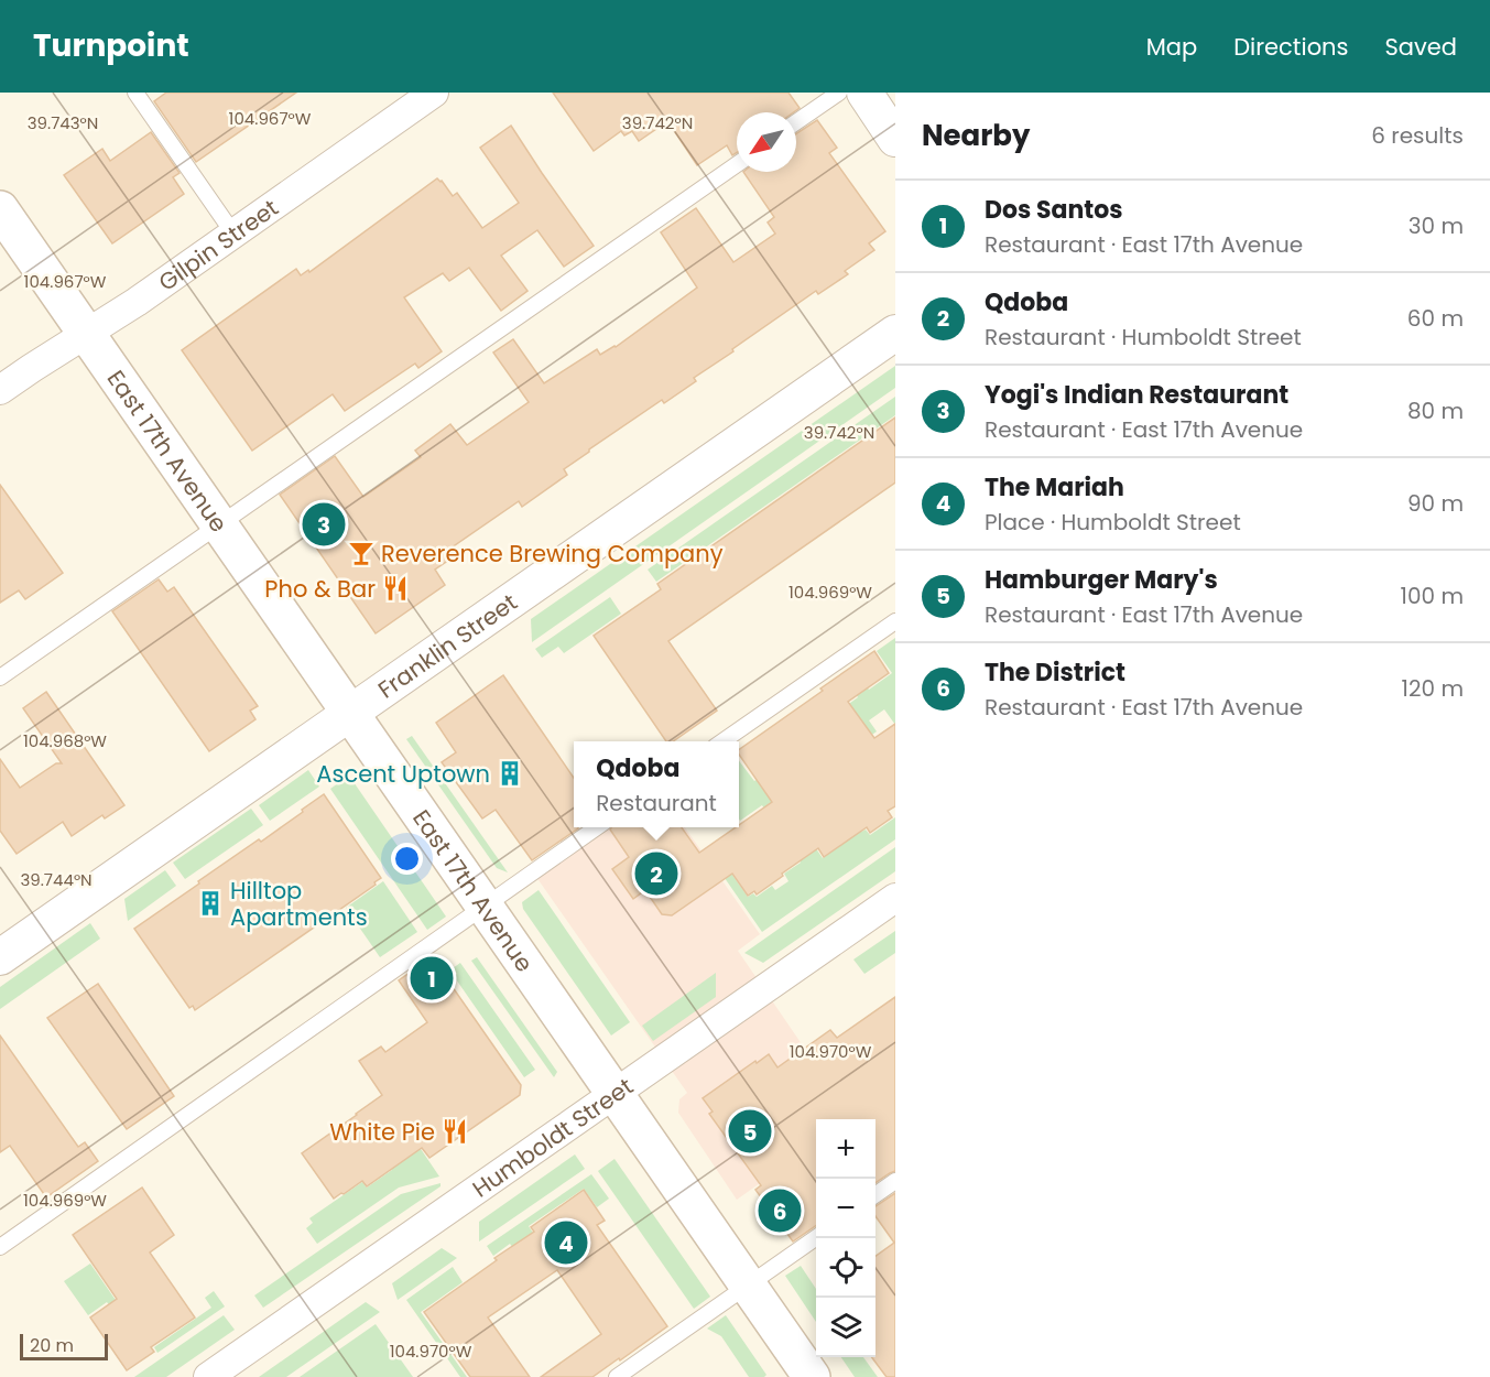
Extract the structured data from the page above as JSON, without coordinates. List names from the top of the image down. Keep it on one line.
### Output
{"streets":{"main road":["East 17th Avenue"],"street":["Gilpin Street","Franklin Street","Humboldt Street"]},"crossings":[["Gilpin Street","East 17th Avenue"],["East 17th Avenue","Franklin Street"],["East 17th Avenue","Humboldt Street"]],"places":{"bar":["Reverence Brewing Company"],"restaurant":["Pho & Bar","White Pie"],"building":["Ascent Uptown","Hilltop Apartments"]},"scale_bar":"20 m","north":"bottom left","page":{"header":"Turnpoint","nav":["Map","Directions","Saved"],"heading":["Nearby","6 results"],"list":[{"mark":"1","name":"Dos Santos","note":"Restaurant · East 17th Avenue","value":"30 m"},{"mark":"2","name":"Qdoba","note":"Restaurant · Humboldt Street","value":"60 m"},{"mark":"3","name":"Yogi's Indian Restaurant","note":"Restaurant · East 17th Avenue","value":"80 m"},{"mark":"4","name":"The Mariah","note":"Place · Humboldt Street","value":"90 m"},{"mark":"5","name":"Hamburger Mary's","note":"Restaurant · East 17th Avenue","value":"100 m"},{"mark":"6","name":"The District","note":"Restaurant · East 17th Avenue","value":"120 m"}],"pins":["3","2","1","5","6","4"],"popup":["Qdoba","Restaurant"],"map_buttons":["+","−"],"scale":"20 m"},"coordinates":["104.967°W","39.743°N","39.742°N","104.969°W","104.968°W","39.744°N","104.970°W"]}
